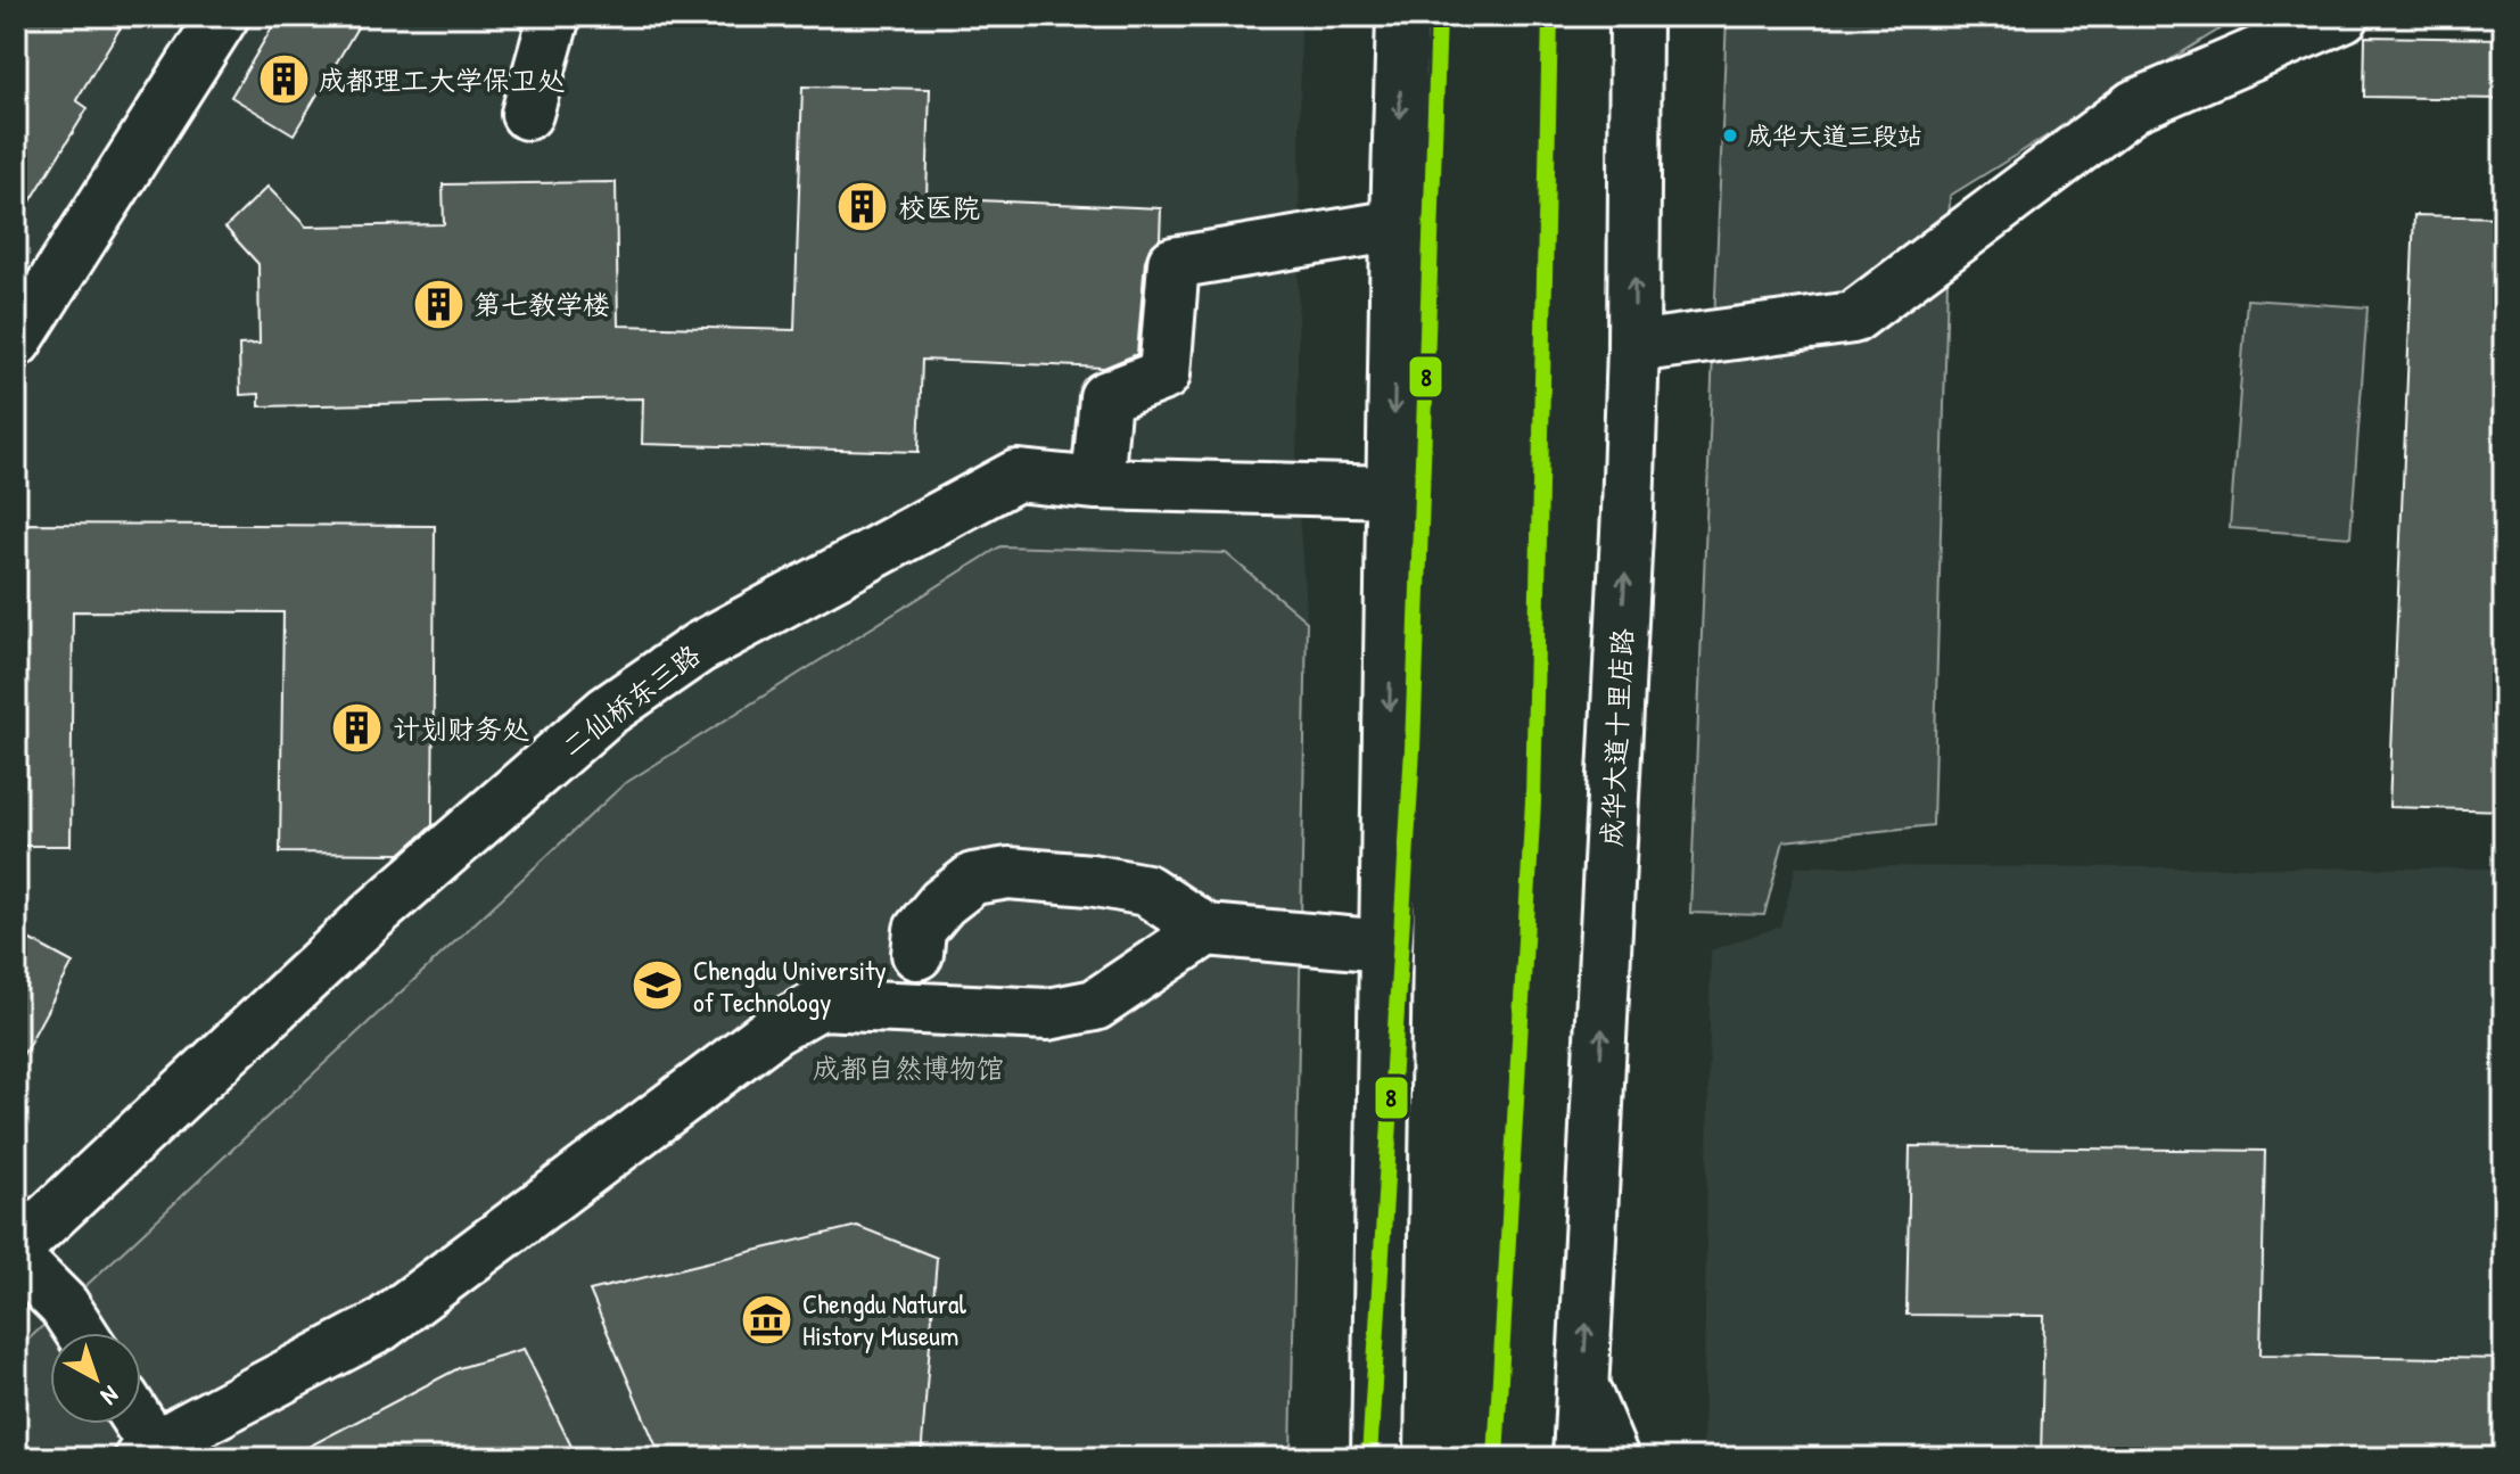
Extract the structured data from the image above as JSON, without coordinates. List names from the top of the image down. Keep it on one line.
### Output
{"streets":{"main road":["二仙桥东三路","成华大道十里店路"]},"parks":["成都自然博物馆"],"places":{"building":["成都理工大学保卫处","校医院","第七教学楼","计划财务处"],"other":["成华大道三段站"],"school or university":["Chengdu University of Technology"],"museum":["Chengdu Natural History Museum"]},"lines":["transit line 8"],"north":"bottom right"}
